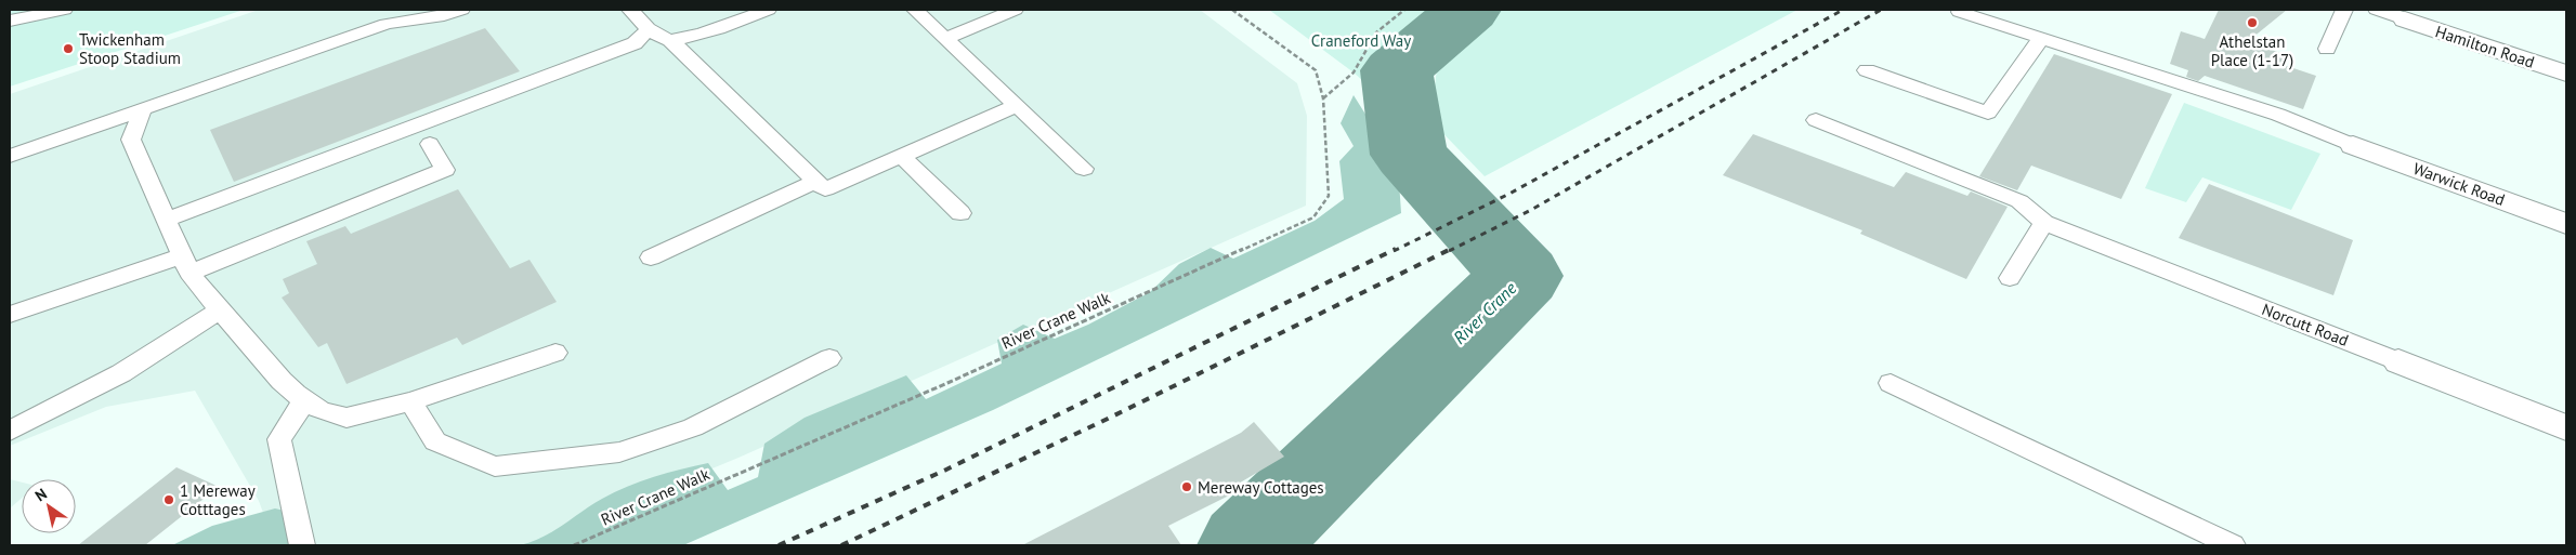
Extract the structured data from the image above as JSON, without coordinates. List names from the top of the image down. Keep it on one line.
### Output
{"streets":{"street":["Hamilton Road","Warwick Road","Norcutt Road"],"path":["River Crane Walk"]},"water":["River Crane"],"parks":["Craneford Way"],"places":["Athelstan Place (1-17)","Twickenham Stoop Stadium","Mereway Cottages","1 Mereway Cotttages"],"north":"top left"}
